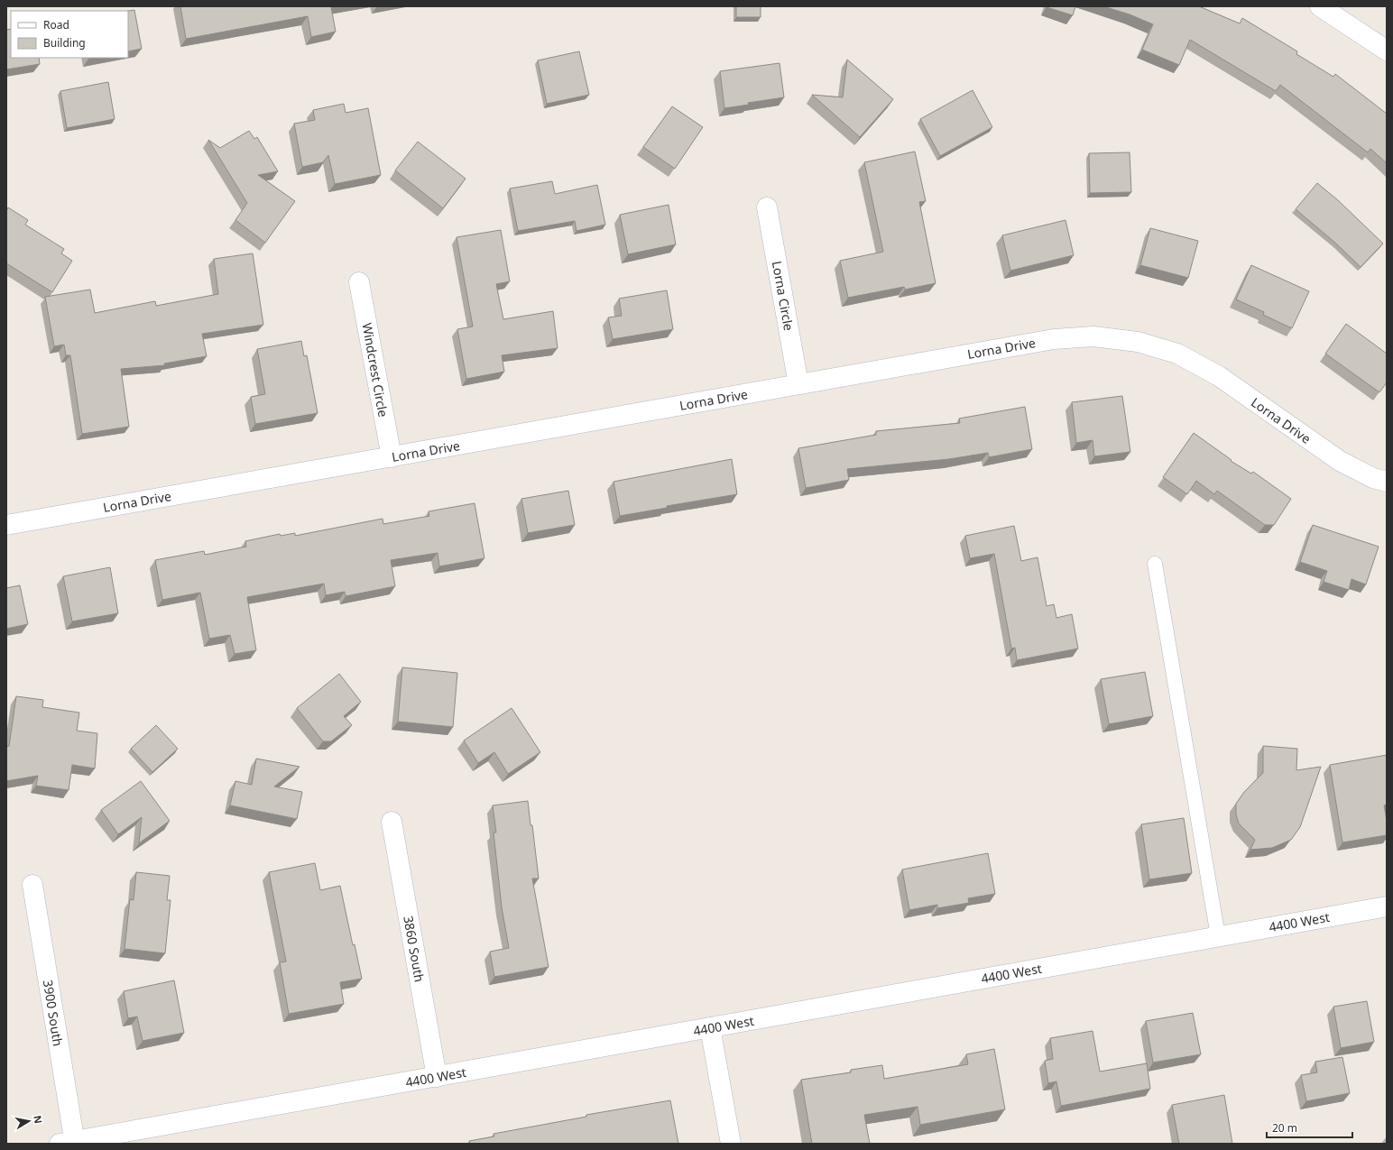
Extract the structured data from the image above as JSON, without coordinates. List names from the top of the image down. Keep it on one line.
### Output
{"streets":{"street":["Lorna Circle","Lorna Drive","Windcrest Circle","4400 West","3860 South","3900 South"]},"crossings":[["Lorna Circle","Lorna Drive"],["Lorna Drive","Windcrest Circle"],["4400 West","3860 South"],["4400 West","3900 South"]],"legend":["Road","Building"],"scale_bar":"20 m","north":"right"}
